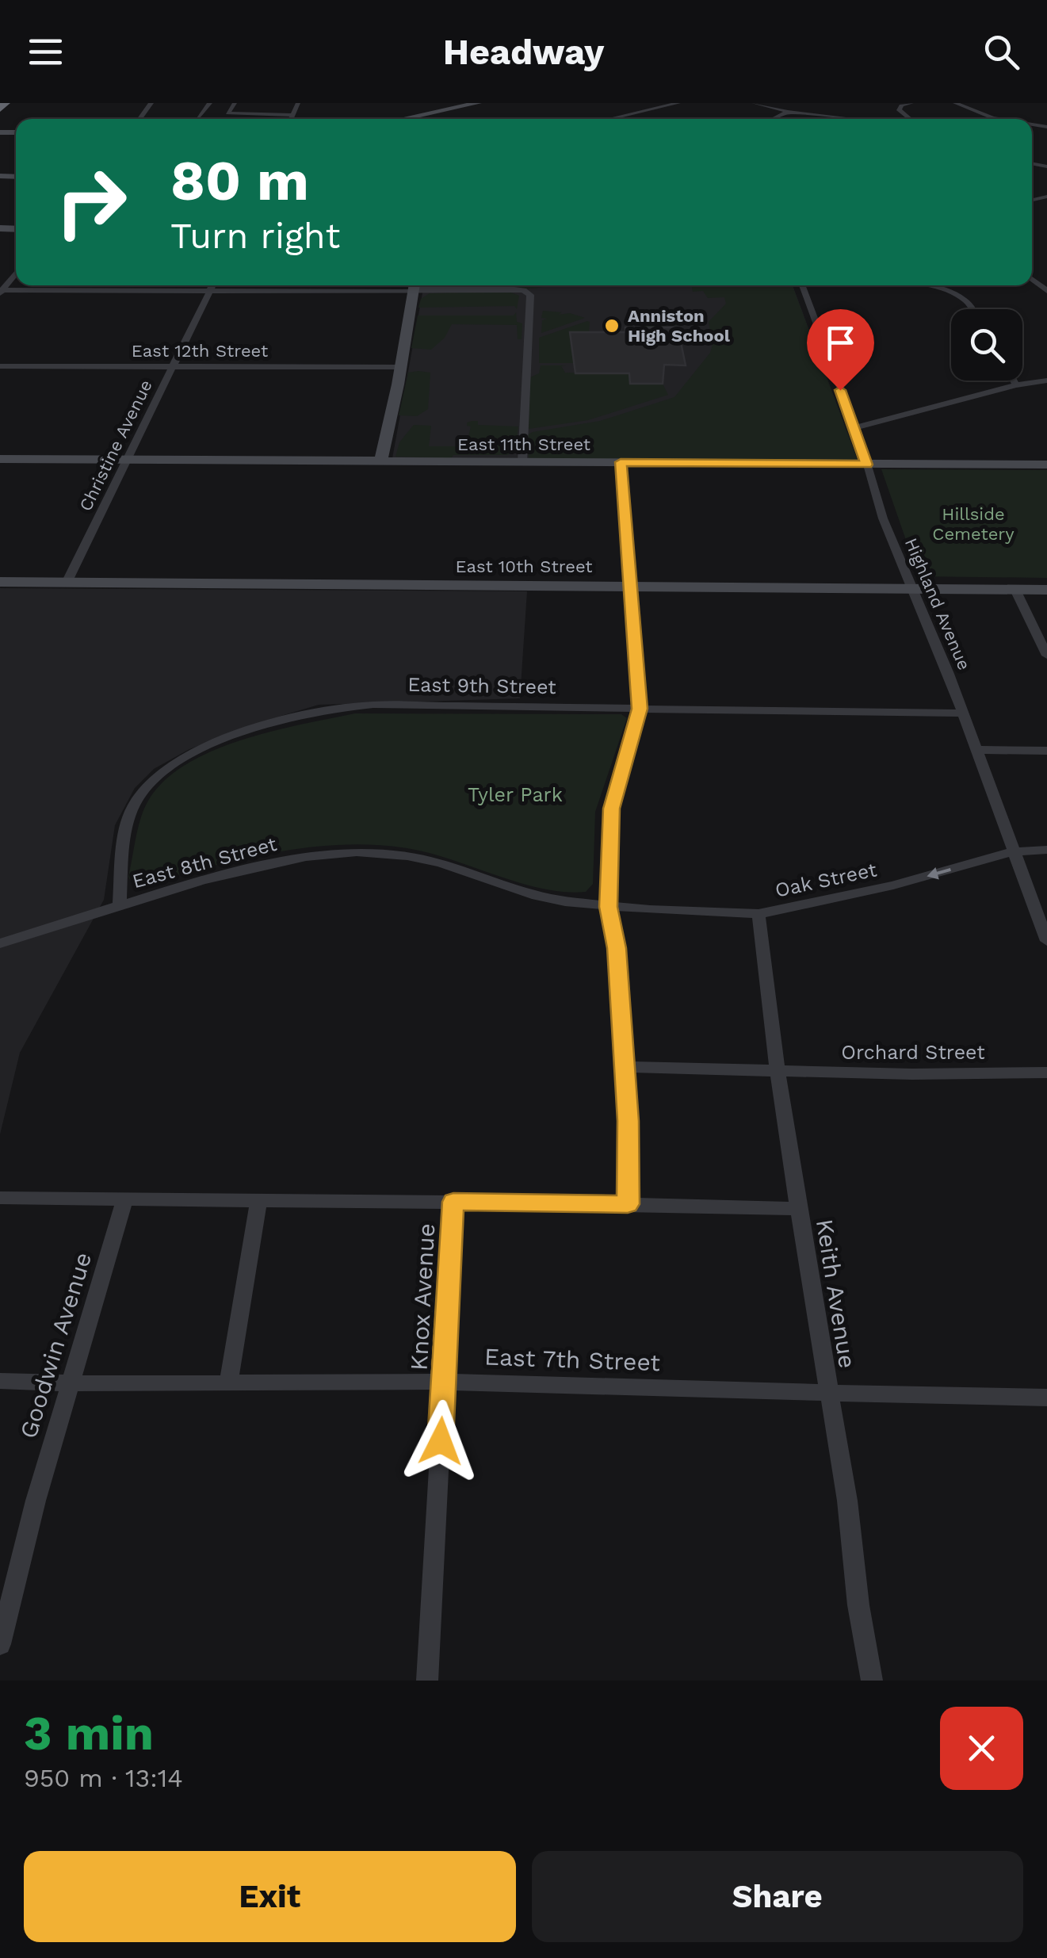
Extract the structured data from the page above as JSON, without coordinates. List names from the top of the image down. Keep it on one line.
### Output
{"streets":{"street":["East 12th Street","East 11th Street","Christine Avenue","East 10th Street","Highland Avenue","East 9th Street","East 8th Street","Oak Street","Orchard Street","Keith Avenue","Knox Avenue","Goodwin Avenue","East 7th Street"]},"crossings":[["East 12th Street","Christine Avenue"],["East 11th Street","Christine Avenue"],["East 11th Street","Highland Avenue"],["Christine Avenue","East 10th Street"],["East 10th Street","Highland Avenue"],["Highland Avenue","East 9th Street"],["Highland Avenue","Oak Street"],["East 9th Street","East 8th Street"],["East 8th Street","Oak Street"],["Oak Street","Keith Avenue"],["Orchard Street","Keith Avenue"],["Keith Avenue","East 7th Street"],["Knox Avenue","East 7th Street"],["Goodwin Avenue","East 7th Street"]],"one_way":["Oak Street"],"parks":["Hillside Cemetery","Tyler Park"],"places":["Anniston High School"],"page":{"header":"Headway","turn":["80 m","Turn right"],"heading":["3 min","950 m · 13:14"],"buttons":["Exit","Share"]}}
